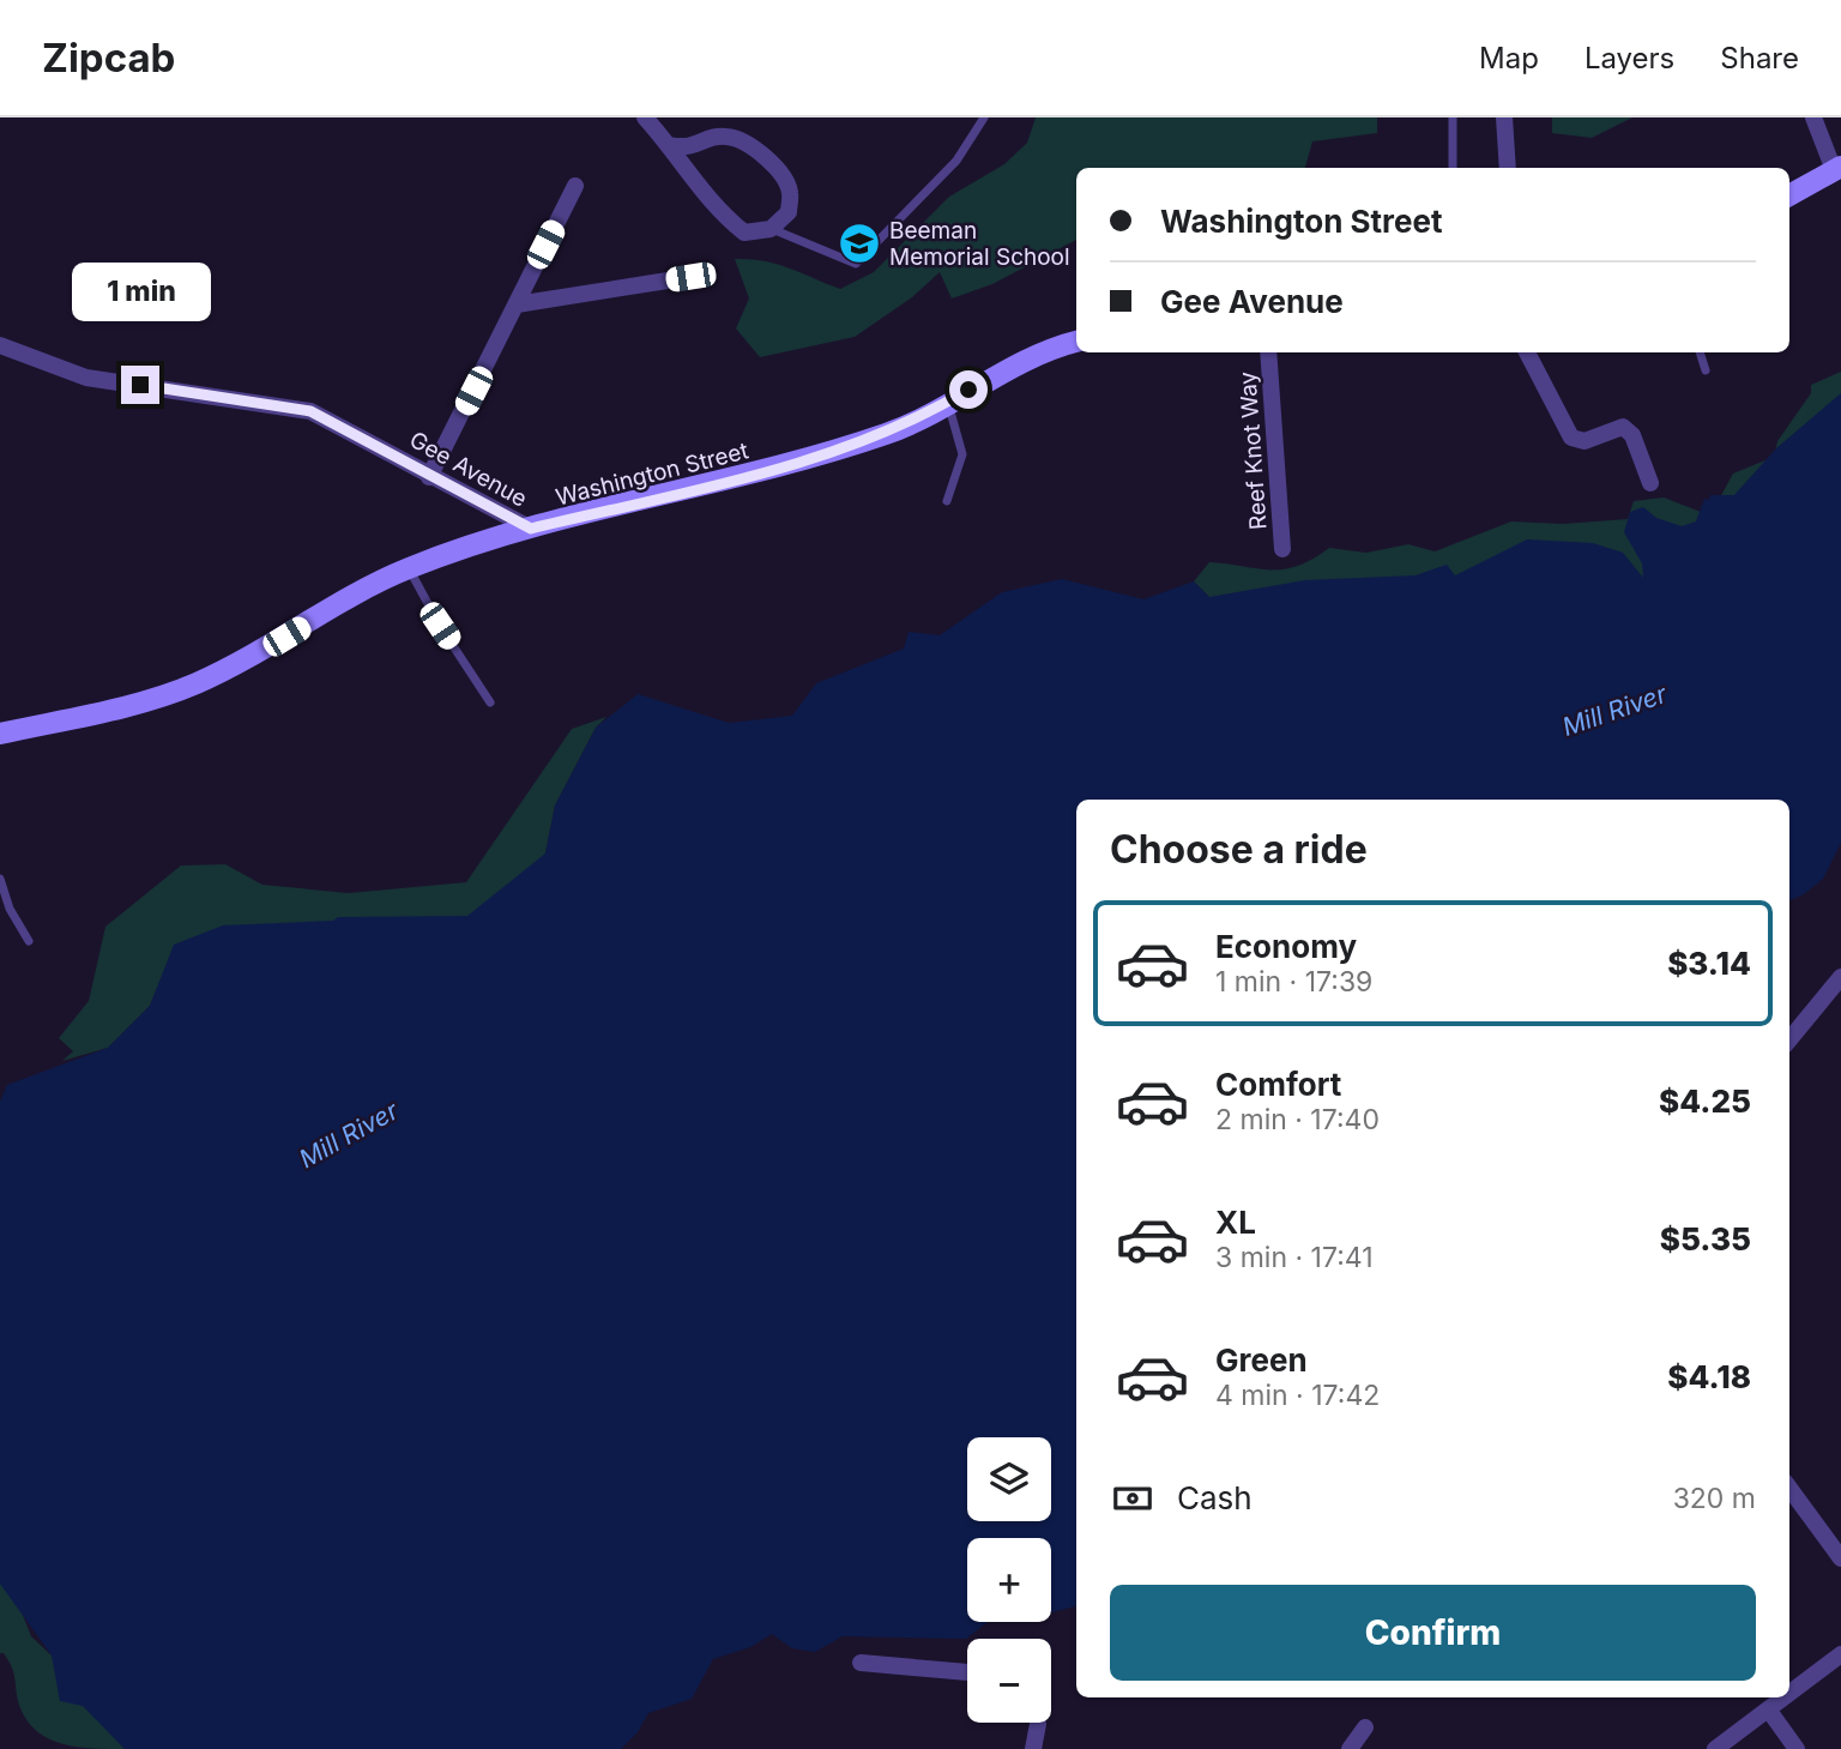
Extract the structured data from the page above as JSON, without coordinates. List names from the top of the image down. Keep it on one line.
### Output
{"streets":{"main road":["Washington Street"],"street":["Reef Knot Way","Gee Avenue"]},"crossings":[["Gee Avenue","Washington Street"]],"water":["Mill River"],"places":{"school or university":["Beeman Memorial School"]},"page":{"header":"Zipcab","nav":["Map","Layers","Share"],"banner":["Washington Street","Gee Avenue"],"bubble":"1 min","heading":"Choose a ride","list":[{"name":"Economy","note":"1 min · 17:39","value":"$3.14"},{"name":"Comfort","note":"2 min · 17:40","value":"$4.25"},{"name":"XL","note":"3 min · 17:41","value":"$5.35"},{"name":"Green","note":"4 min · 17:42","value":"$4.18"}],"map_buttons":["+","−"],"pay":["Cash","320 m"],"buttons":"Confirm"}}
